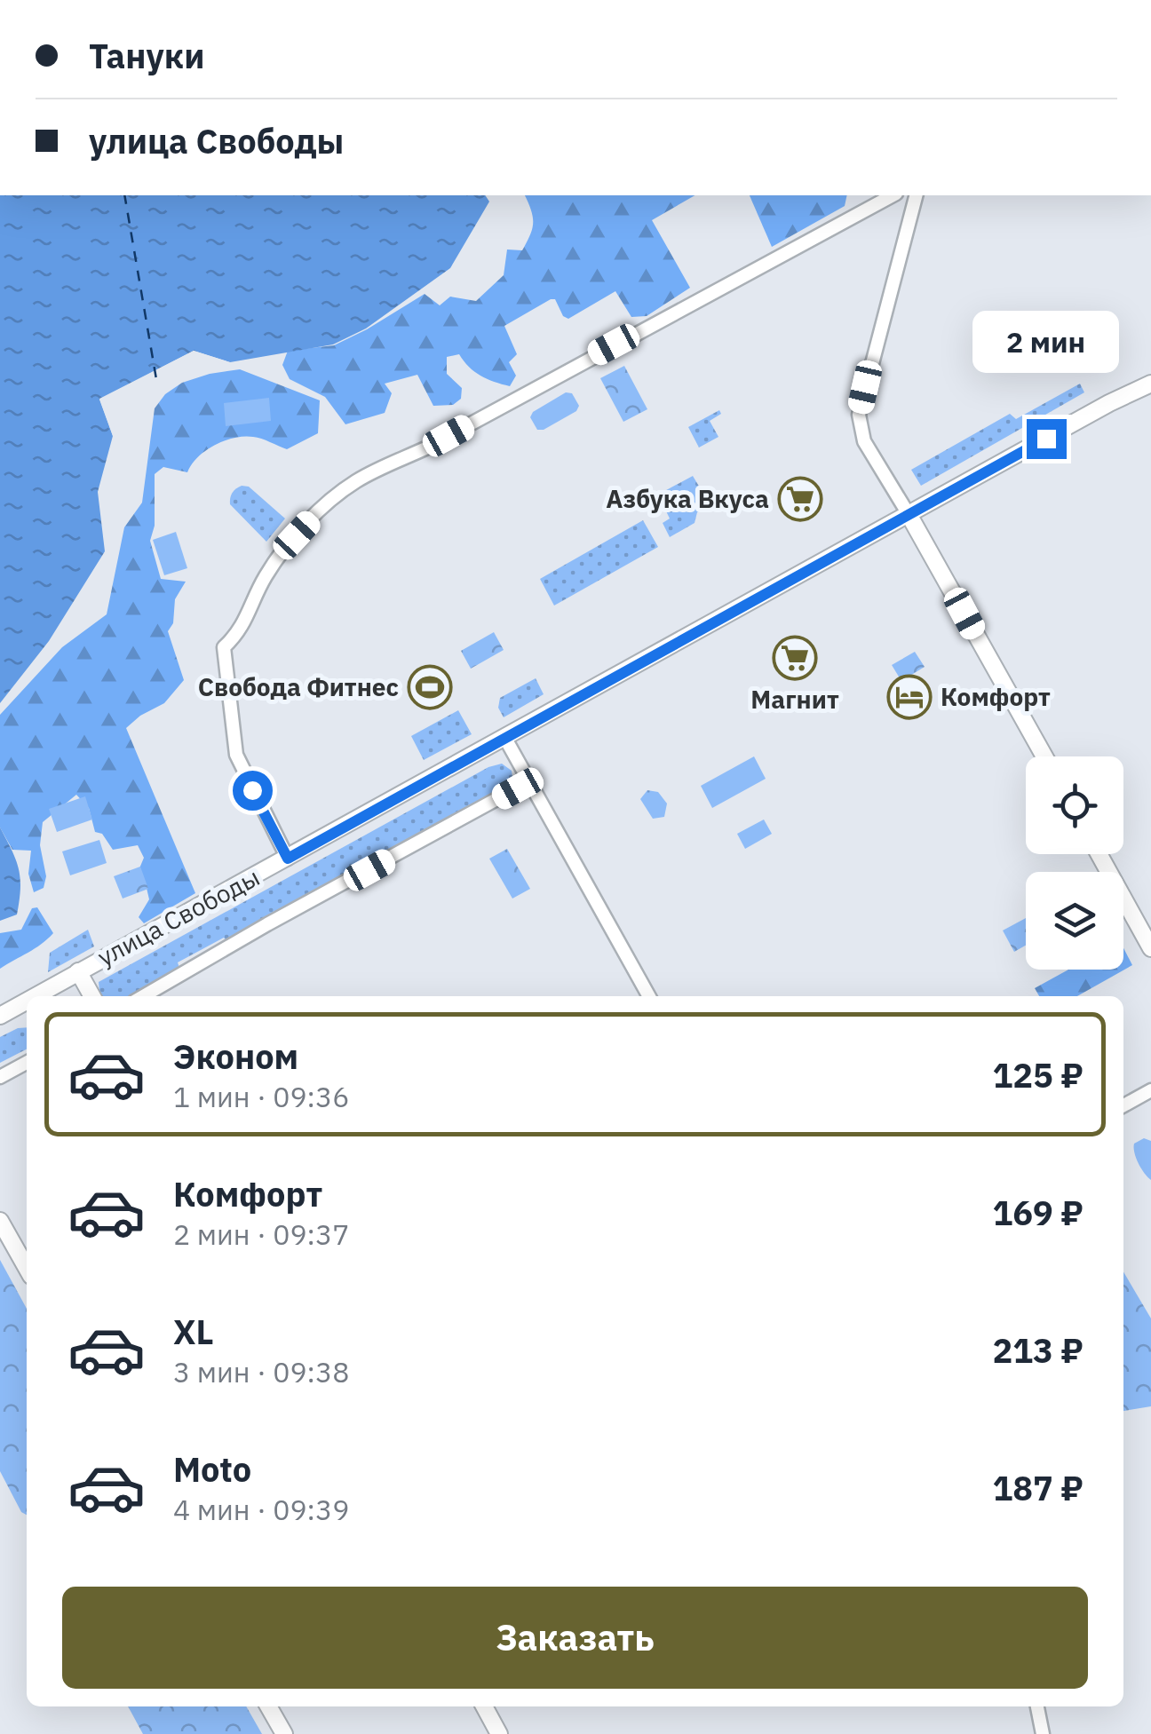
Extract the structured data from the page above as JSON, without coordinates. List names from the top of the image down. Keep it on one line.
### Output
{"streets":{"main road":["улица Свободы"]},"places":{"supermarket":["Азбука Вкуса","Магнит"],"sports":["Свобода Фитнес"],"hotel":["Комфорт"]},"page":{"banner":["Тануки","улица Свободы"],"bubble":"2 мин","list":[{"name":"Эконом","note":"1 мин · 09:36","value":"125 ₽"},{"name":"Комфорт","note":"2 мин · 09:37","value":"169 ₽"},{"name":"XL","note":"3 мин · 09:38","value":"213 ₽"},{"name":"Moto","note":"4 мин · 09:39","value":"187 ₽"}],"buttons":"Заказать"}}
